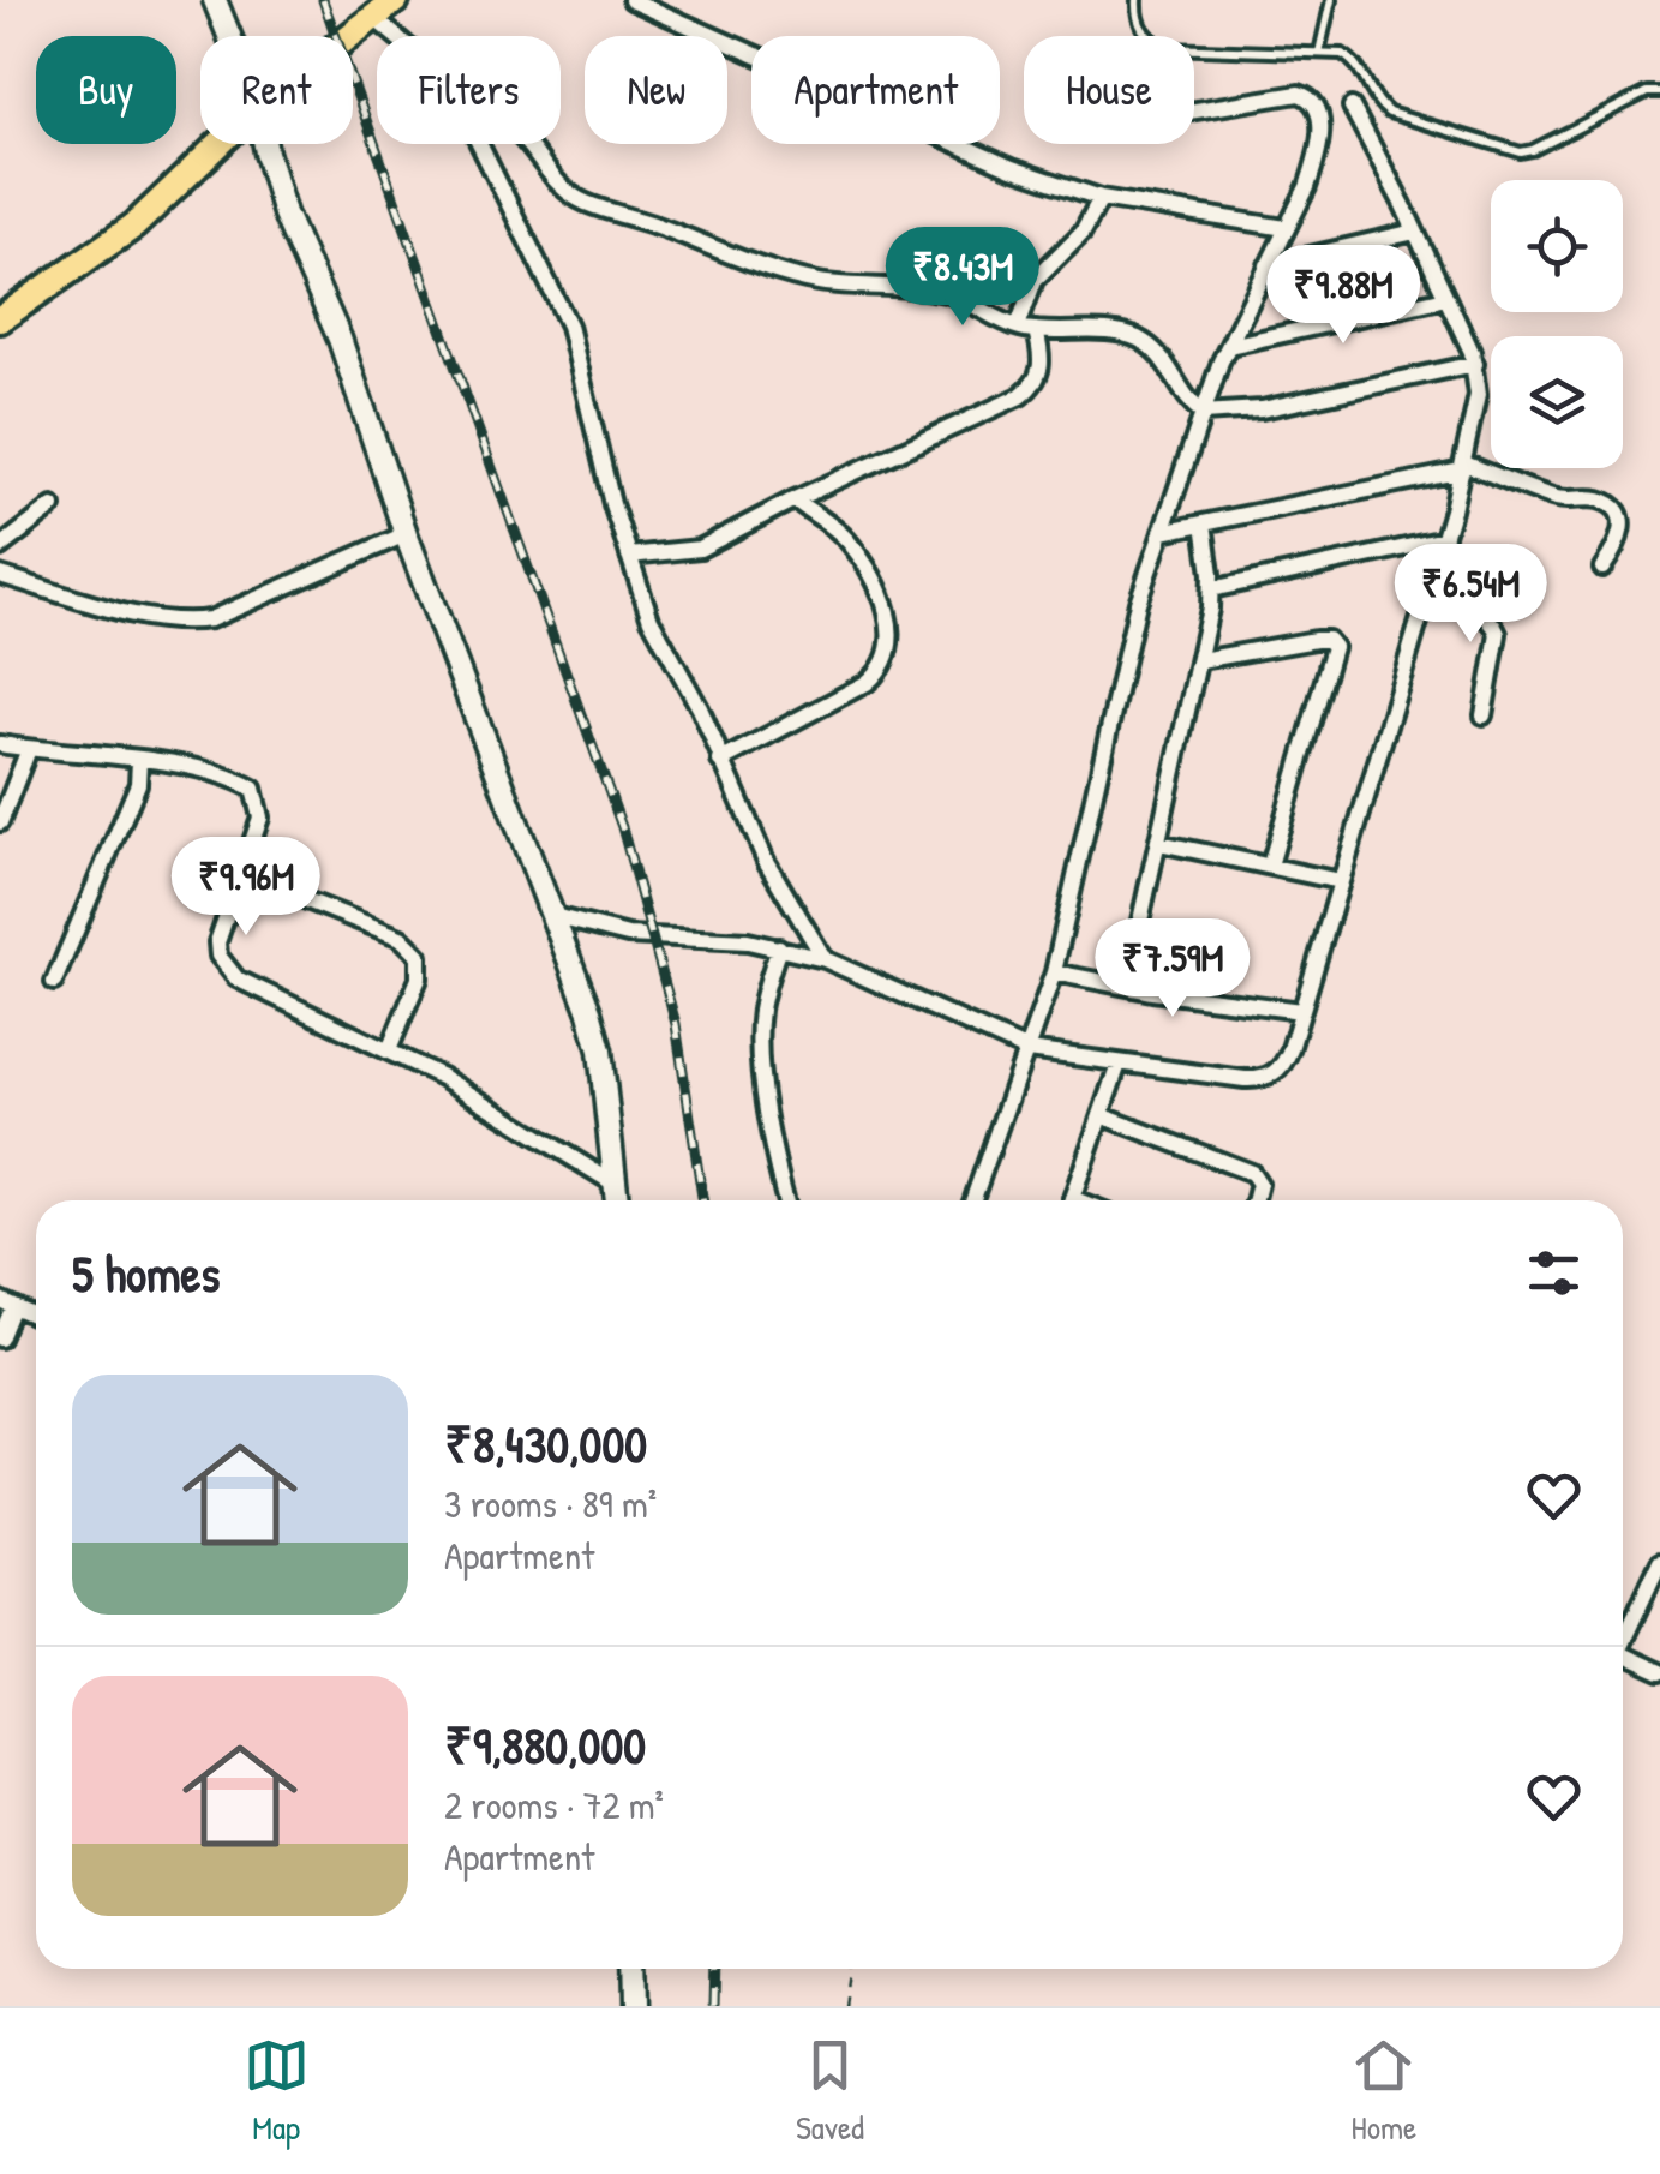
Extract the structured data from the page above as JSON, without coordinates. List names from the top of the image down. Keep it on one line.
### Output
{"page":{"chip":["Buy","Rent","Filters","New","Apartment","House"],"price":["₹8.43M","₹9.88M","₹6.54M","₹9.96M","₹7.59M"],"heading":"5 homes","list":[{"name":"₹8,430,000","note":"3 rooms · 89 m² · Apartment"},{"name":"₹9,880,000","note":"2 rooms · 72 m² · Apartment"}],"tabs":["Map","Saved","Home"]}}
